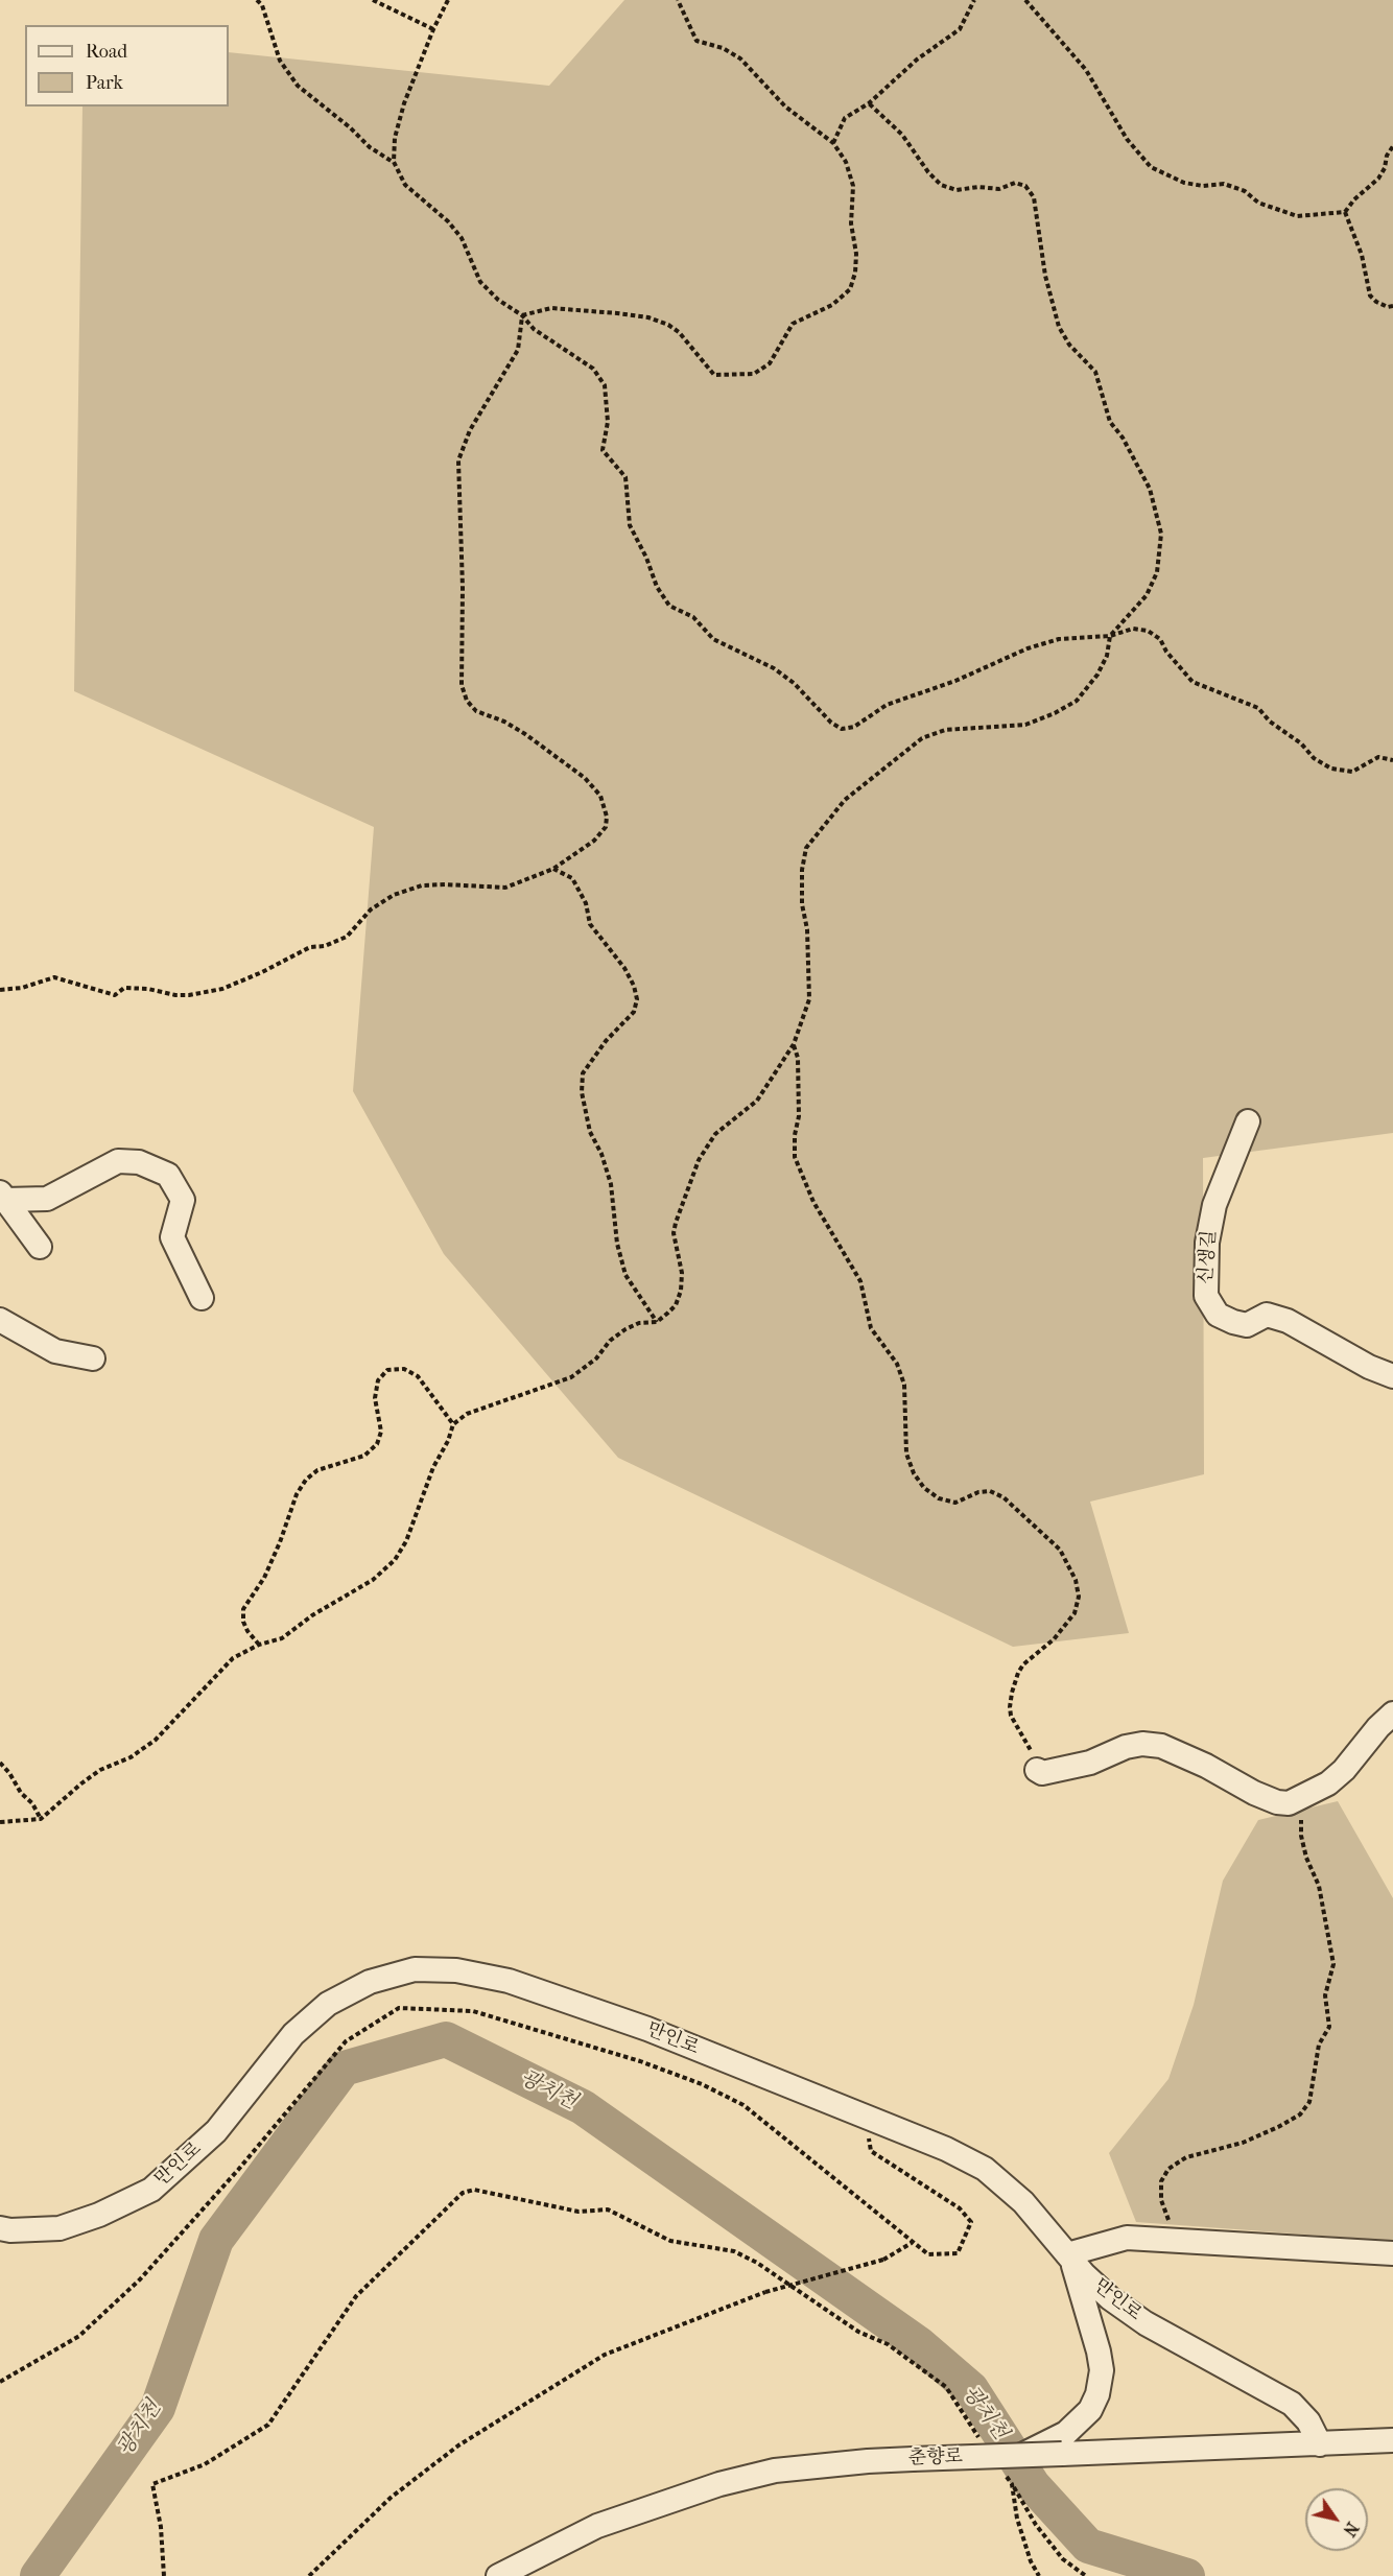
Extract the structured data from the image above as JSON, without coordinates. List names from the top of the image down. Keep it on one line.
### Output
{"streets":{"street":["신생길","만인로","춘향로"]},"crossings":[["만인로","춘향로"]],"water":["광치천"],"legend":["Road","Park"],"north":"bottom right"}
